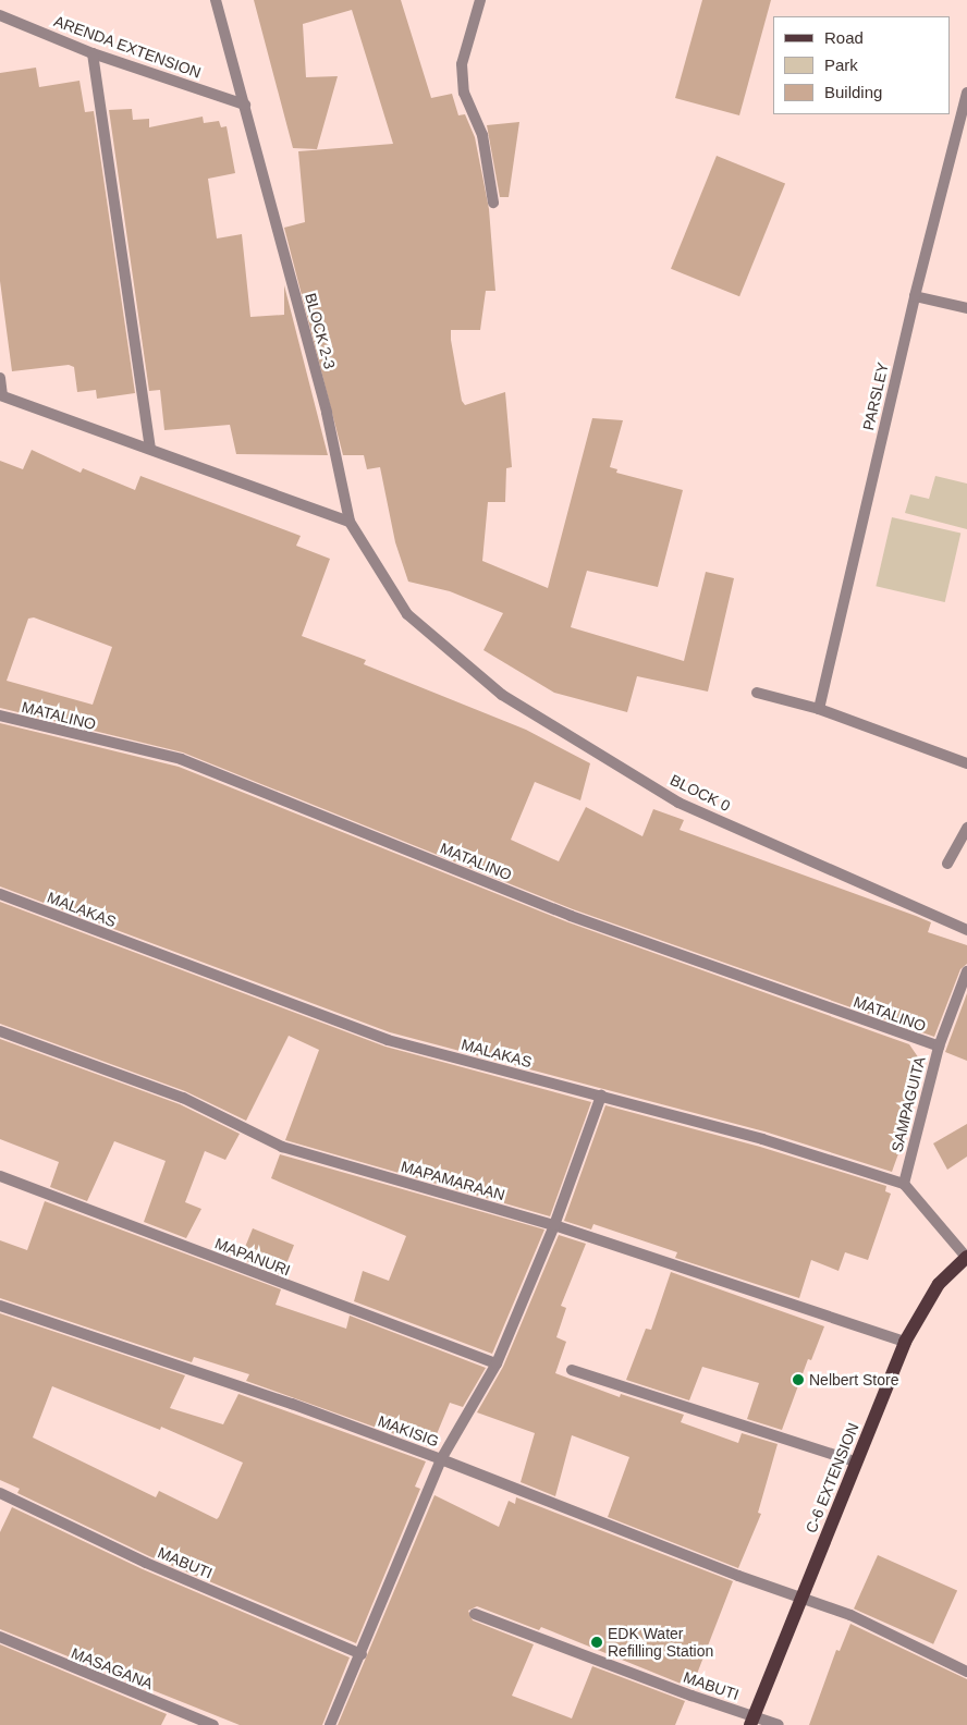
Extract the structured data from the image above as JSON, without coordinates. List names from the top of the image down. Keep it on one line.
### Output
{"streets":{"main road":["C-6 EXTENSION"],"street":["ARENDA EXTENSION","BLOCK 2-3","PARSLEY","MATALINO","BLOCK 0","MALAKAS","SAMPAGUITA","MAPAMARAAN","MAPANURI","MAKISIG","MABUTI","MASAGANA"]},"crossings":[["ARENDA EXTENSION","BLOCK 2-3"],["BLOCK 2-3","BLOCK 0"],["MATALINO","SAMPAGUITA"],["MALAKAS","SAMPAGUITA"],["MAPAMARAAN","C-6 EXTENSION"],["MAKISIG","C-6 EXTENSION"],["C-6 EXTENSION","MABUTI"]],"places":["Nelbert Store","EDK Water Refilling Station"],"legend":["Road","Park","Building"]}
